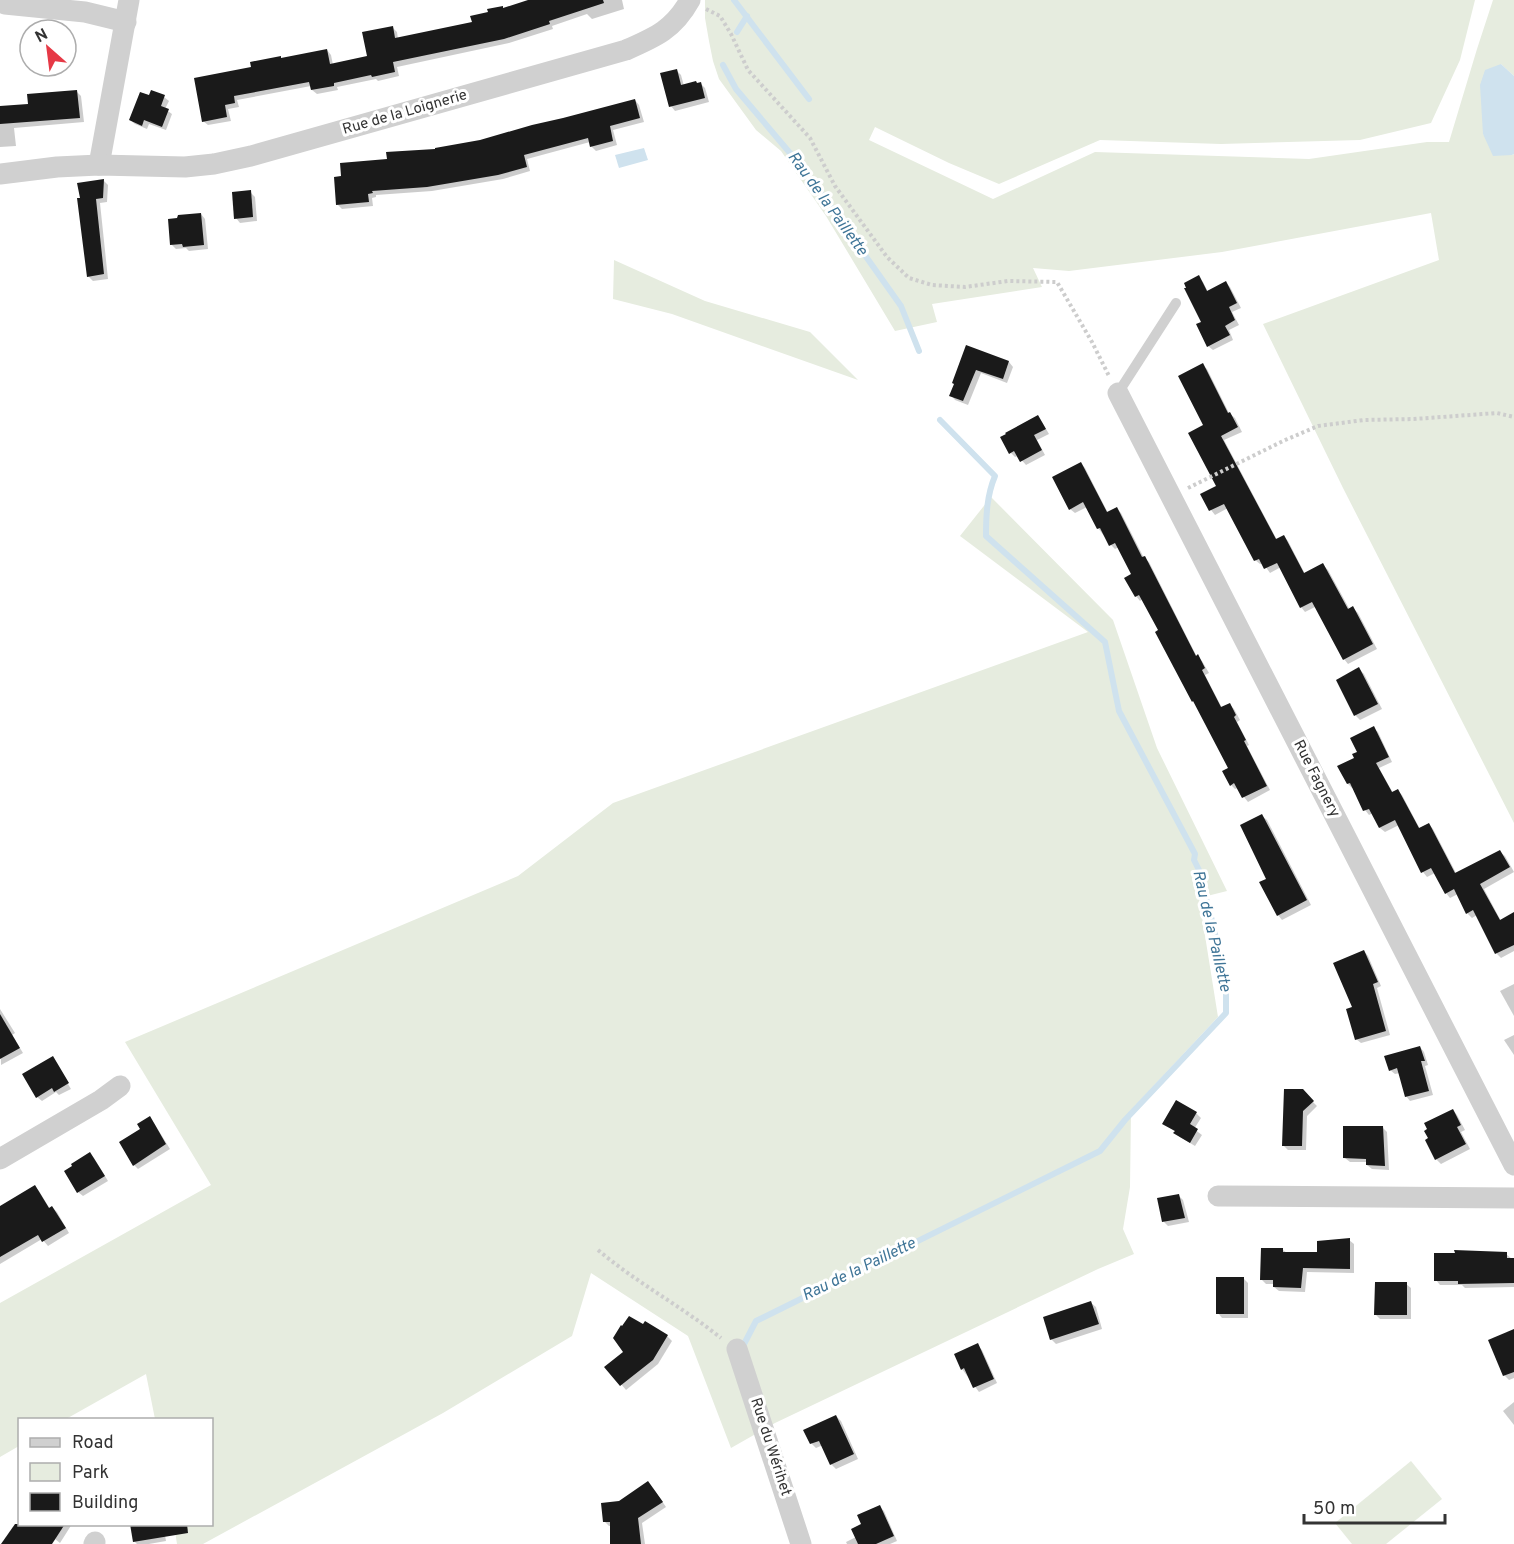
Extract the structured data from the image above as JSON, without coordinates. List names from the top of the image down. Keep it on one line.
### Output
{"streets":{"street":["Rue de la Loignerie","Rue Fagnery","Rue du Wérihet"]},"water":["Rau de la Paillette"],"legend":["Road","Park","Building"],"scale_bar":"50 m","north":"top left"}
